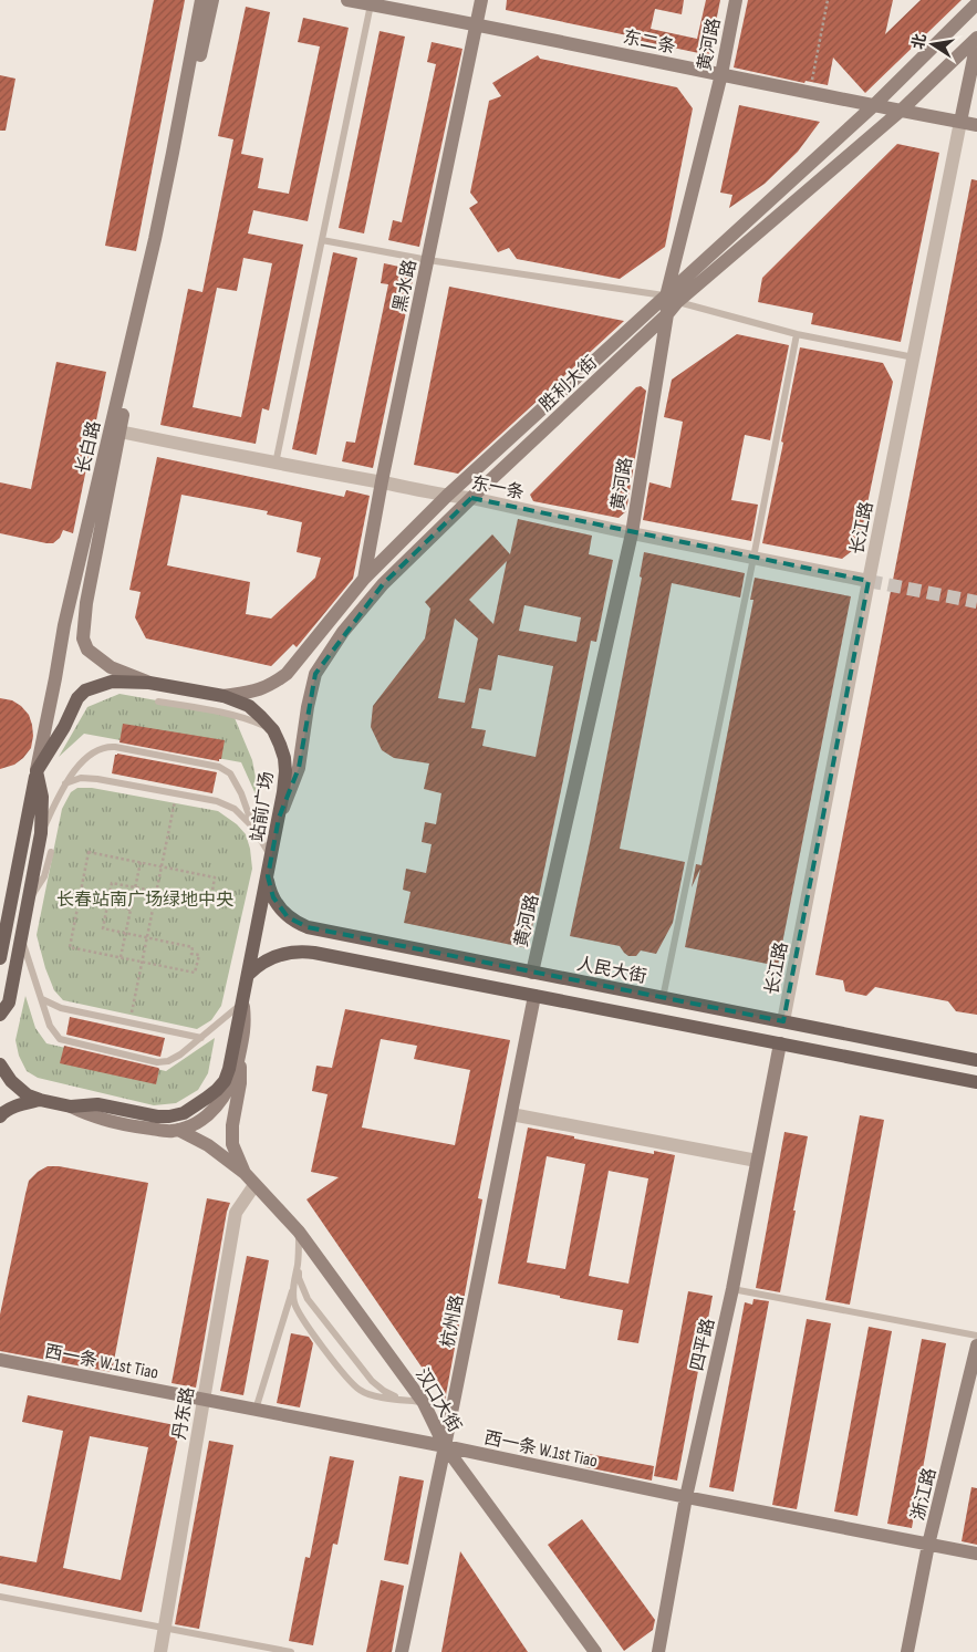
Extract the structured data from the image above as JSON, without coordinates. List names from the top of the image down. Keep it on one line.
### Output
{"streets":{"main road":["东二条","黄河路","黑水路","胜利大街","长白路","长江路","站前广场","人民大街","杭州路","四平路","西一条 W.1st Tiao","汉口大街","浙江路"],"street":["东一条","丹东路"]},"crossings":[["东二条","黄河路"],["东二条","黑水路"],["东二条","胜利大街"],["东二条","长江路"],["黄河路","胜利大街"],["黄河路","东一条"],["黄河路","人民大街"],["黑水路","胜利大街"],["黑水路","东一条"],["胜利大街","东一条"],["胜利大街","站前广场"],["长白路","东一条"],["长白路","站前广场"],["东一条","长江路"],["长江路","人民大街"],["站前广场","人民大街"],["杭州路","西一条 W.1st Tiao"],["杭州路","汉口大街"],["四平路","西一条 W.1st Tiao"],["西一条 W.1st Tiao","汉口大街"],["西一条 W.1st Tiao","丹东路"],["西一条 W.1st Tiao","浙江路"],["汉口大街","丹东路"]],"parks":["长春站南广场绿地中央"],"north":"left"}
